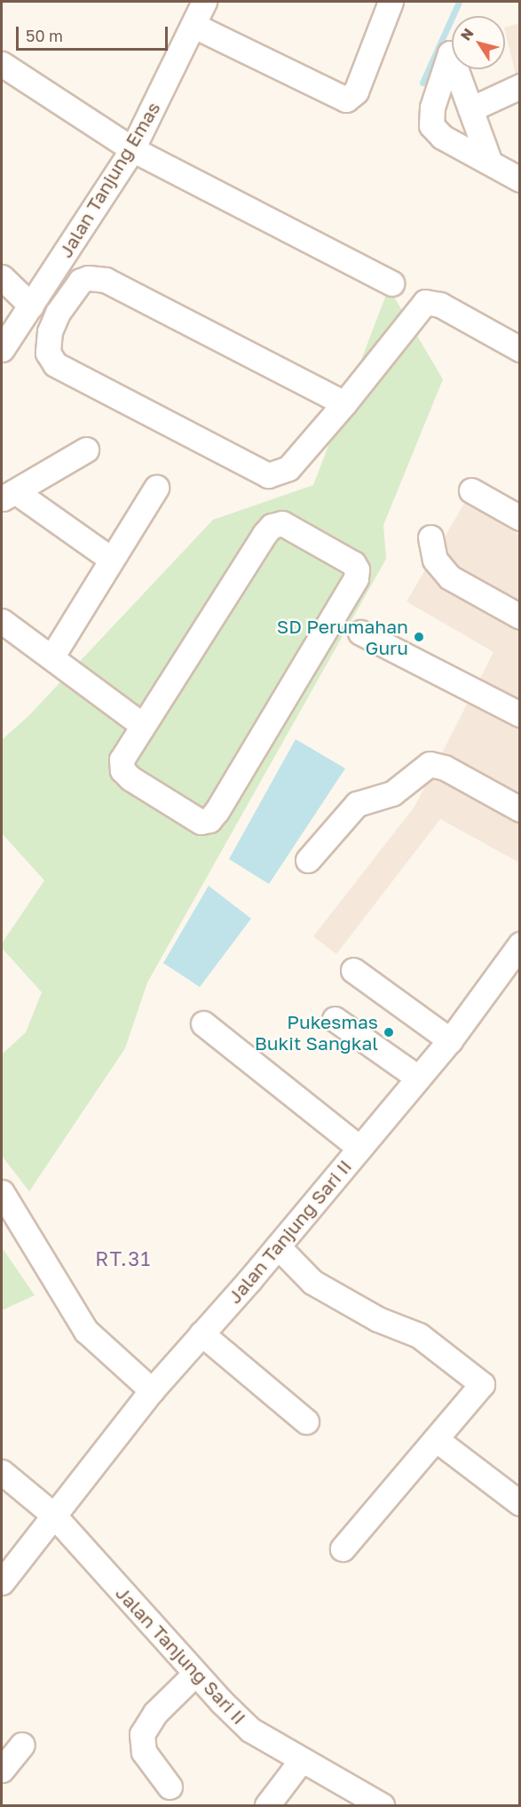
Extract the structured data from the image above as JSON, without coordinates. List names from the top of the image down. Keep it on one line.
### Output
{"streets":{"street":["Jalan Tanjung Emas","Jalan Tanjung Sari II"]},"districts":["RT.31"],"places":["SD Perumahan Guru","Pukesmas Bukit Sangkal"],"scale_bar":"50 m","north":"top left"}
